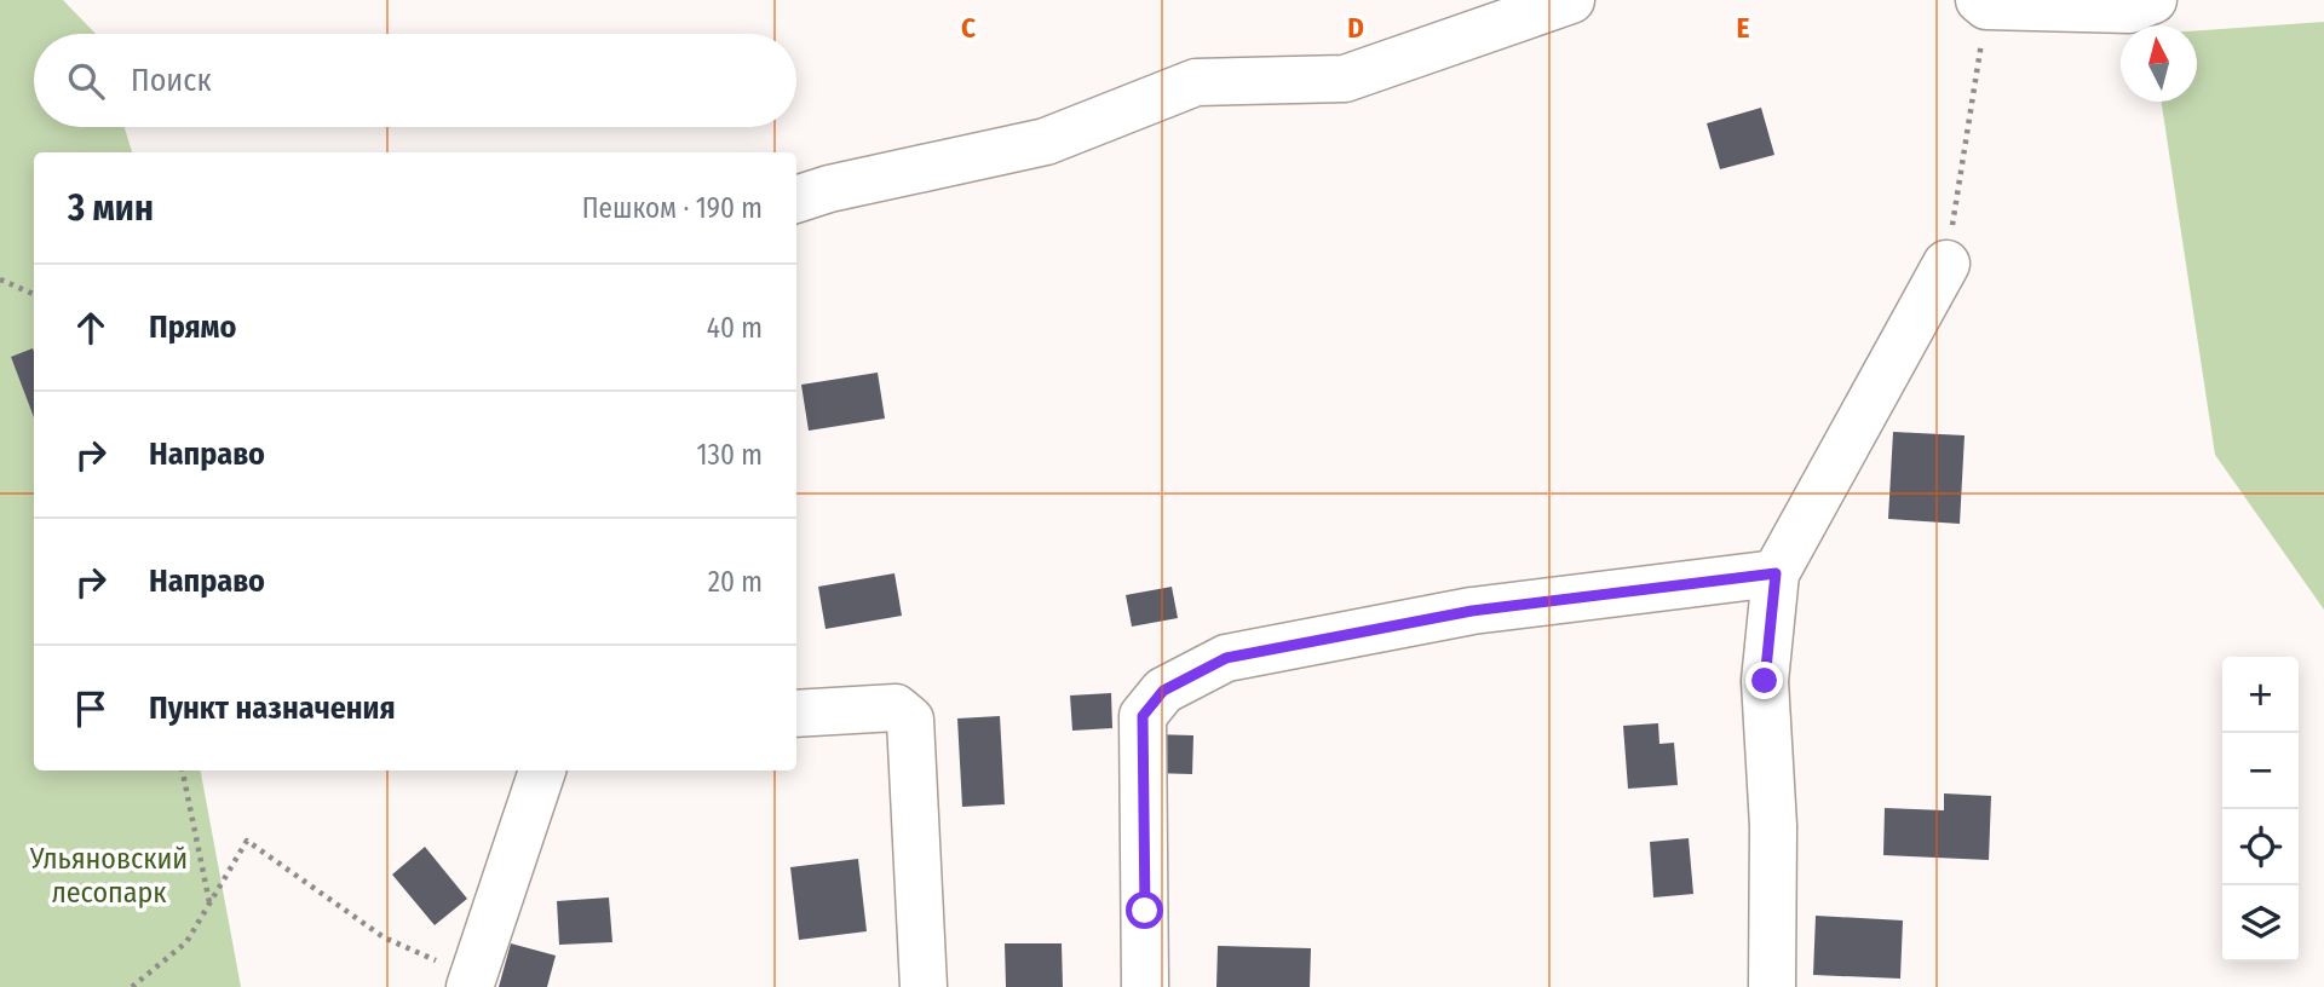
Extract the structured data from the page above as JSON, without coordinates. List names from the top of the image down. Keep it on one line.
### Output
{"parks":["Ульяновский лесопарк"],"north":"top","page":{"search":"Поиск","heading":["3 мин","Пешком · 190 m"],"list":[["Прямо","40 m"],["Направо","130 m"],["Направо","20 m"],"Пункт назначения"],"map_buttons":["+","−"]},"grid":{"columns":["C","D","E"]}}
